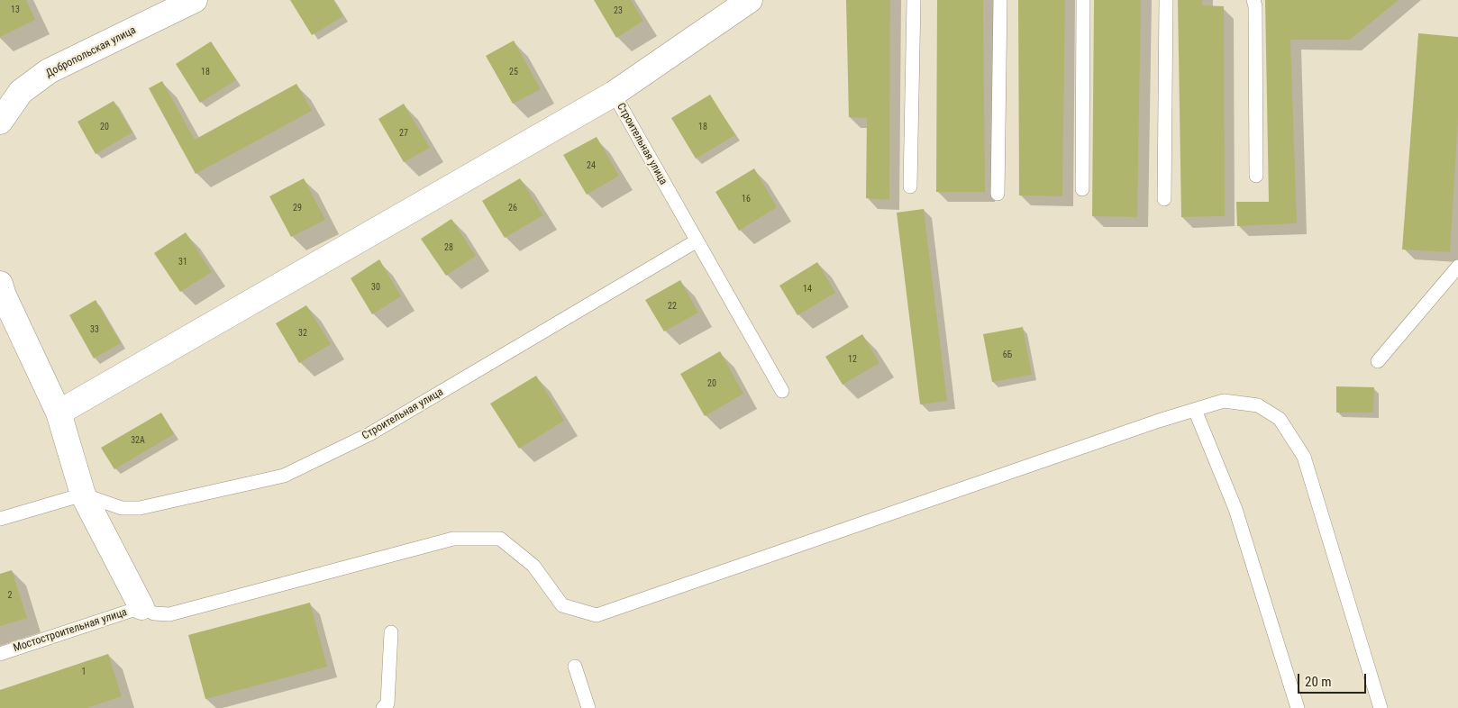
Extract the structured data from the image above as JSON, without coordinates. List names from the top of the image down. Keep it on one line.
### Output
{"streets":{"street":["Добропольская улица","Строительная улица"],"lane":["Мостостроительная улица"]},"house_numbers":["13","23","18","25","20","18","27","24","16","29","26","28","31","30","14","22","33","32","6Б","12","20","32А","2","1"],"scale_bar":"20 m"}
